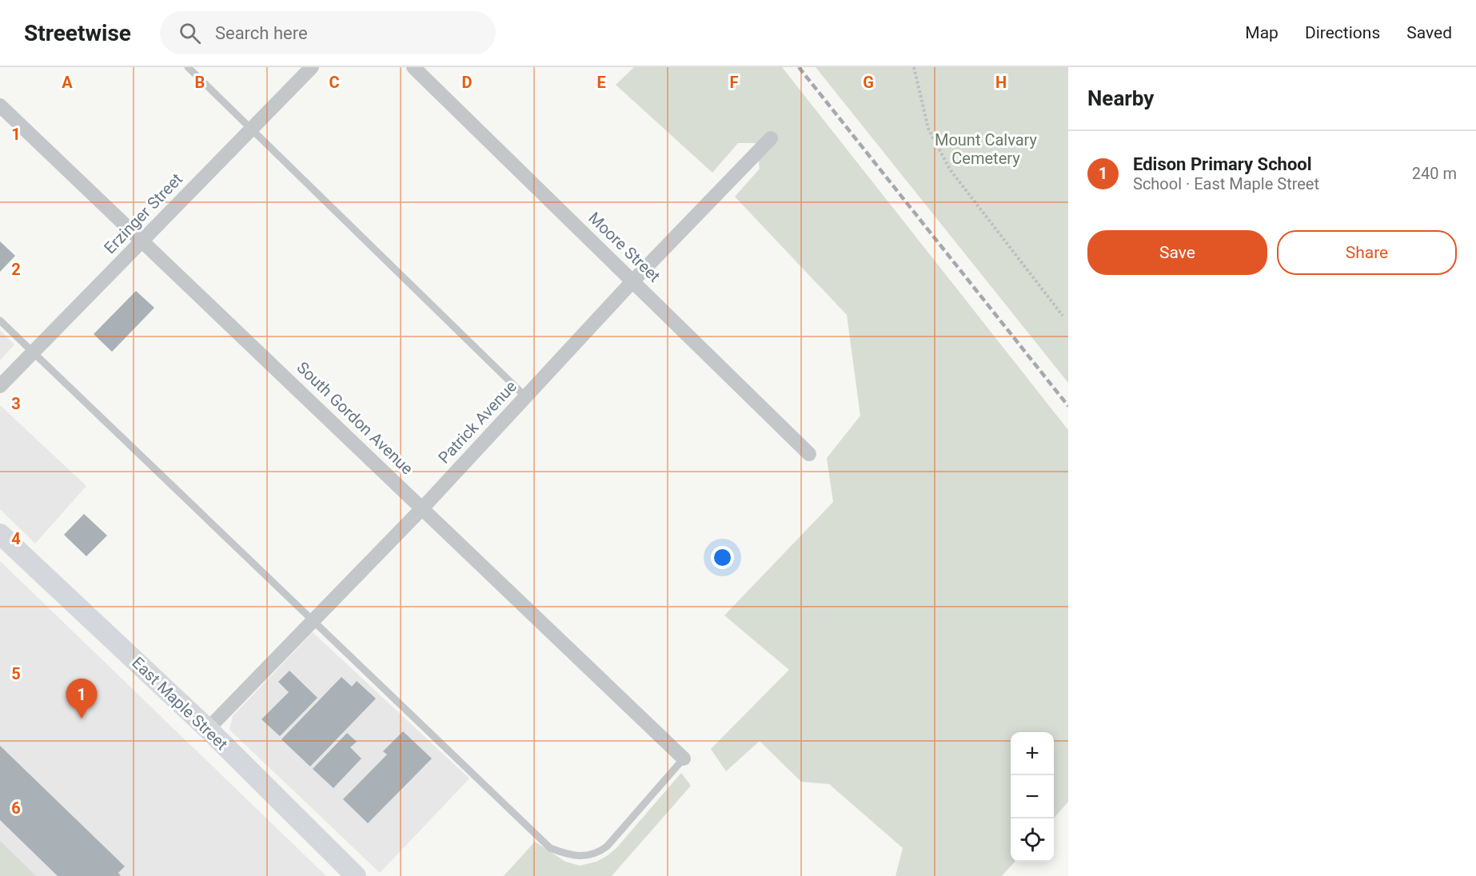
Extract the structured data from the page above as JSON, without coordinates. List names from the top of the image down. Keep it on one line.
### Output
{"streets":{"main road":["East Maple Street"],"street":["Erzinger Street","Moore Street","South Gordon Avenue","Patrick Avenue"]},"crossings":[["Erzinger Street","South Gordon Avenue"],["Moore Street","Patrick Avenue"],["South Gordon Avenue","Patrick Avenue"],["Patrick Avenue","East Maple Street"]],"parks":["Mount Calvary Cemetery"],"page":{"header":"Streetwise","search":"Search here","nav":["Map","Directions","Saved"],"heading":"Nearby","list":[{"mark":"1","name":"Edison Primary School","note":"School · East Maple Street","value":"240 m"}],"buttons":["Save","Share"],"pins":"1","map_buttons":["+","−"]},"grid":{"columns":["A","B","C","D","E","F","G","H"],"rows":["1","2","3","4","5","6"]}}
